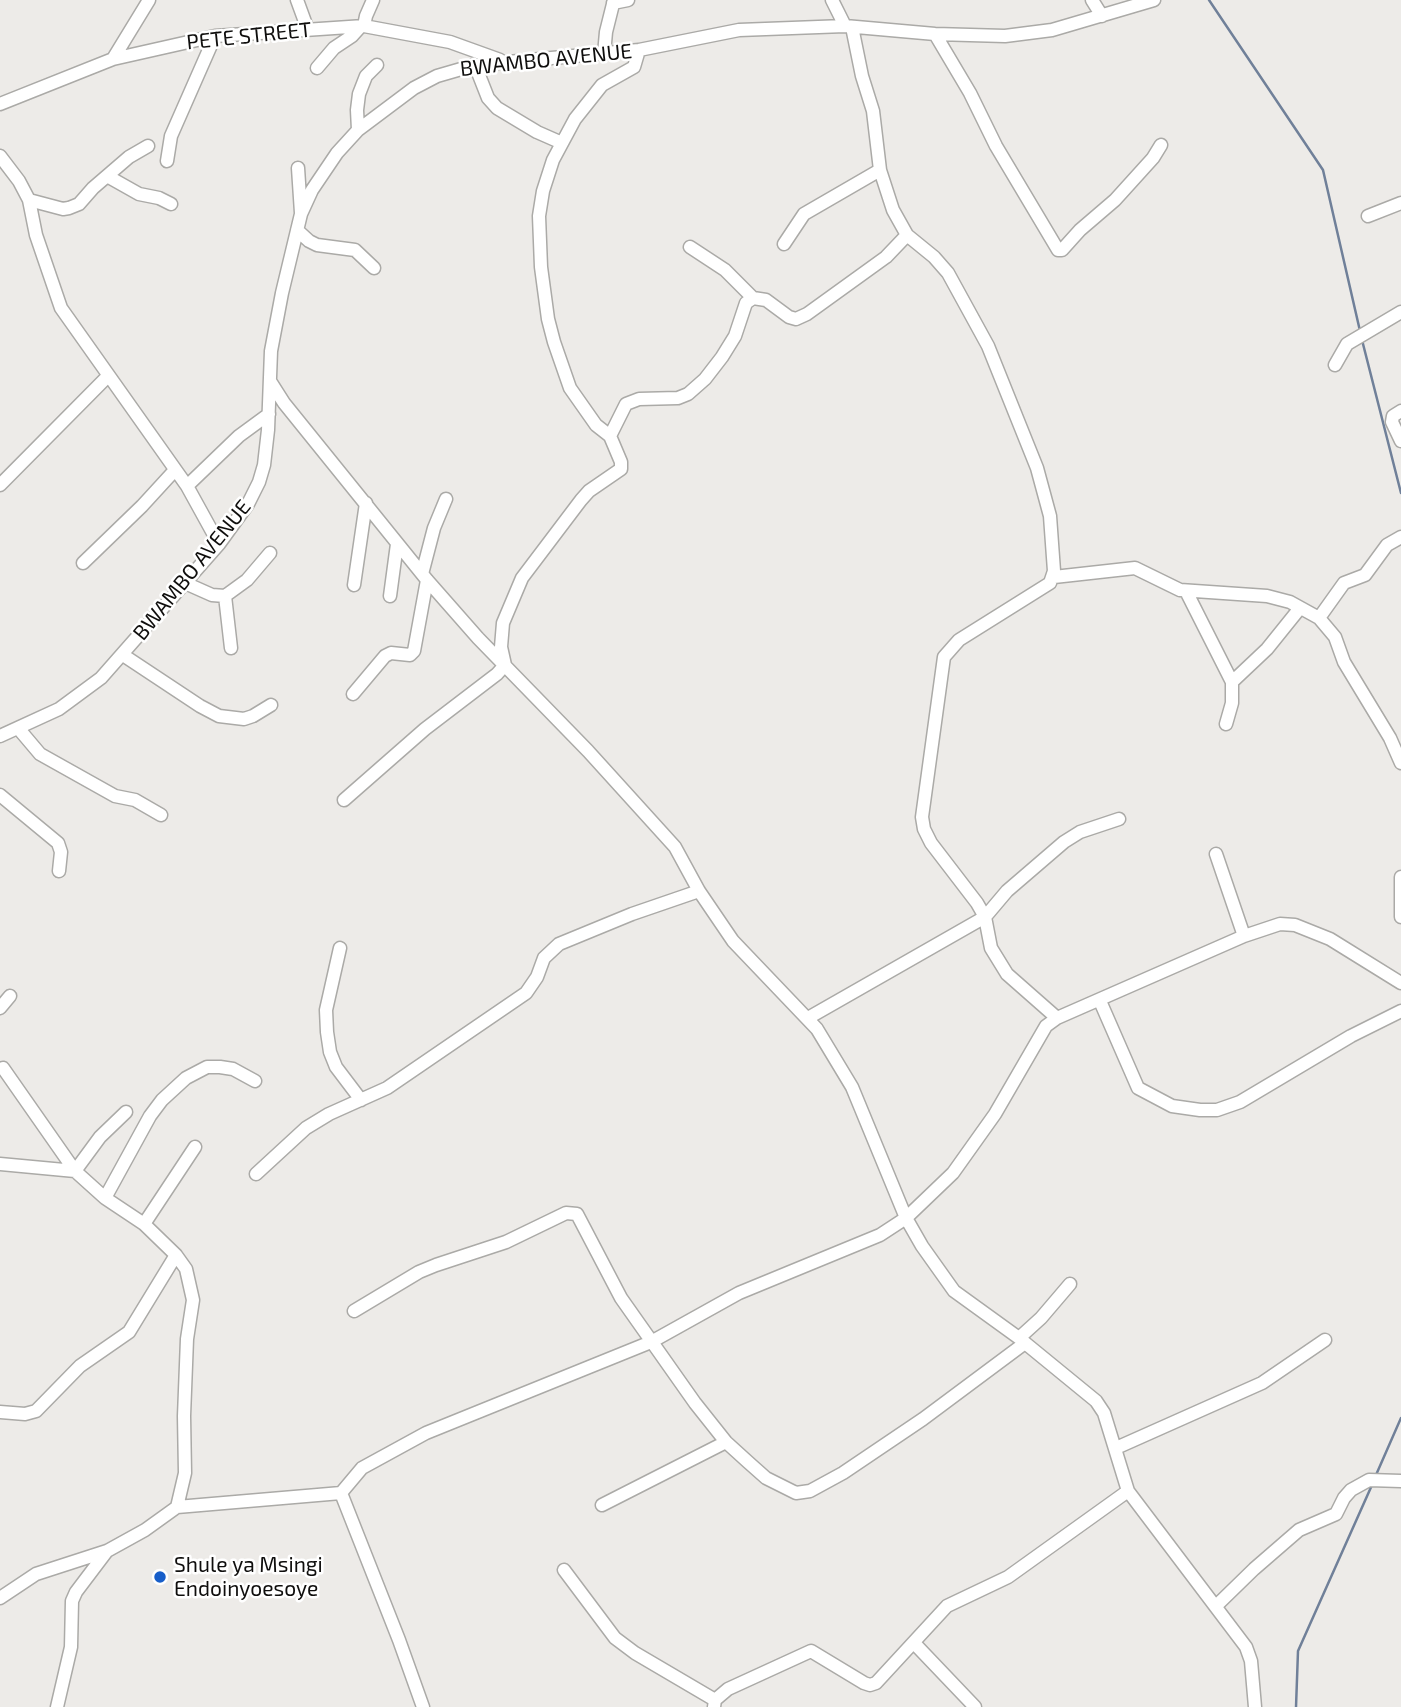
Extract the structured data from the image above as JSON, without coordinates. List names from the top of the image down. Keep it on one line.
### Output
{"streets":{"street":["PETE STREET","BWAMBO AVENUE"]},"crossings":[["PETE STREET","BWAMBO AVENUE"]],"places":["Shule ya Msingi Endoinyoesoye"]}
